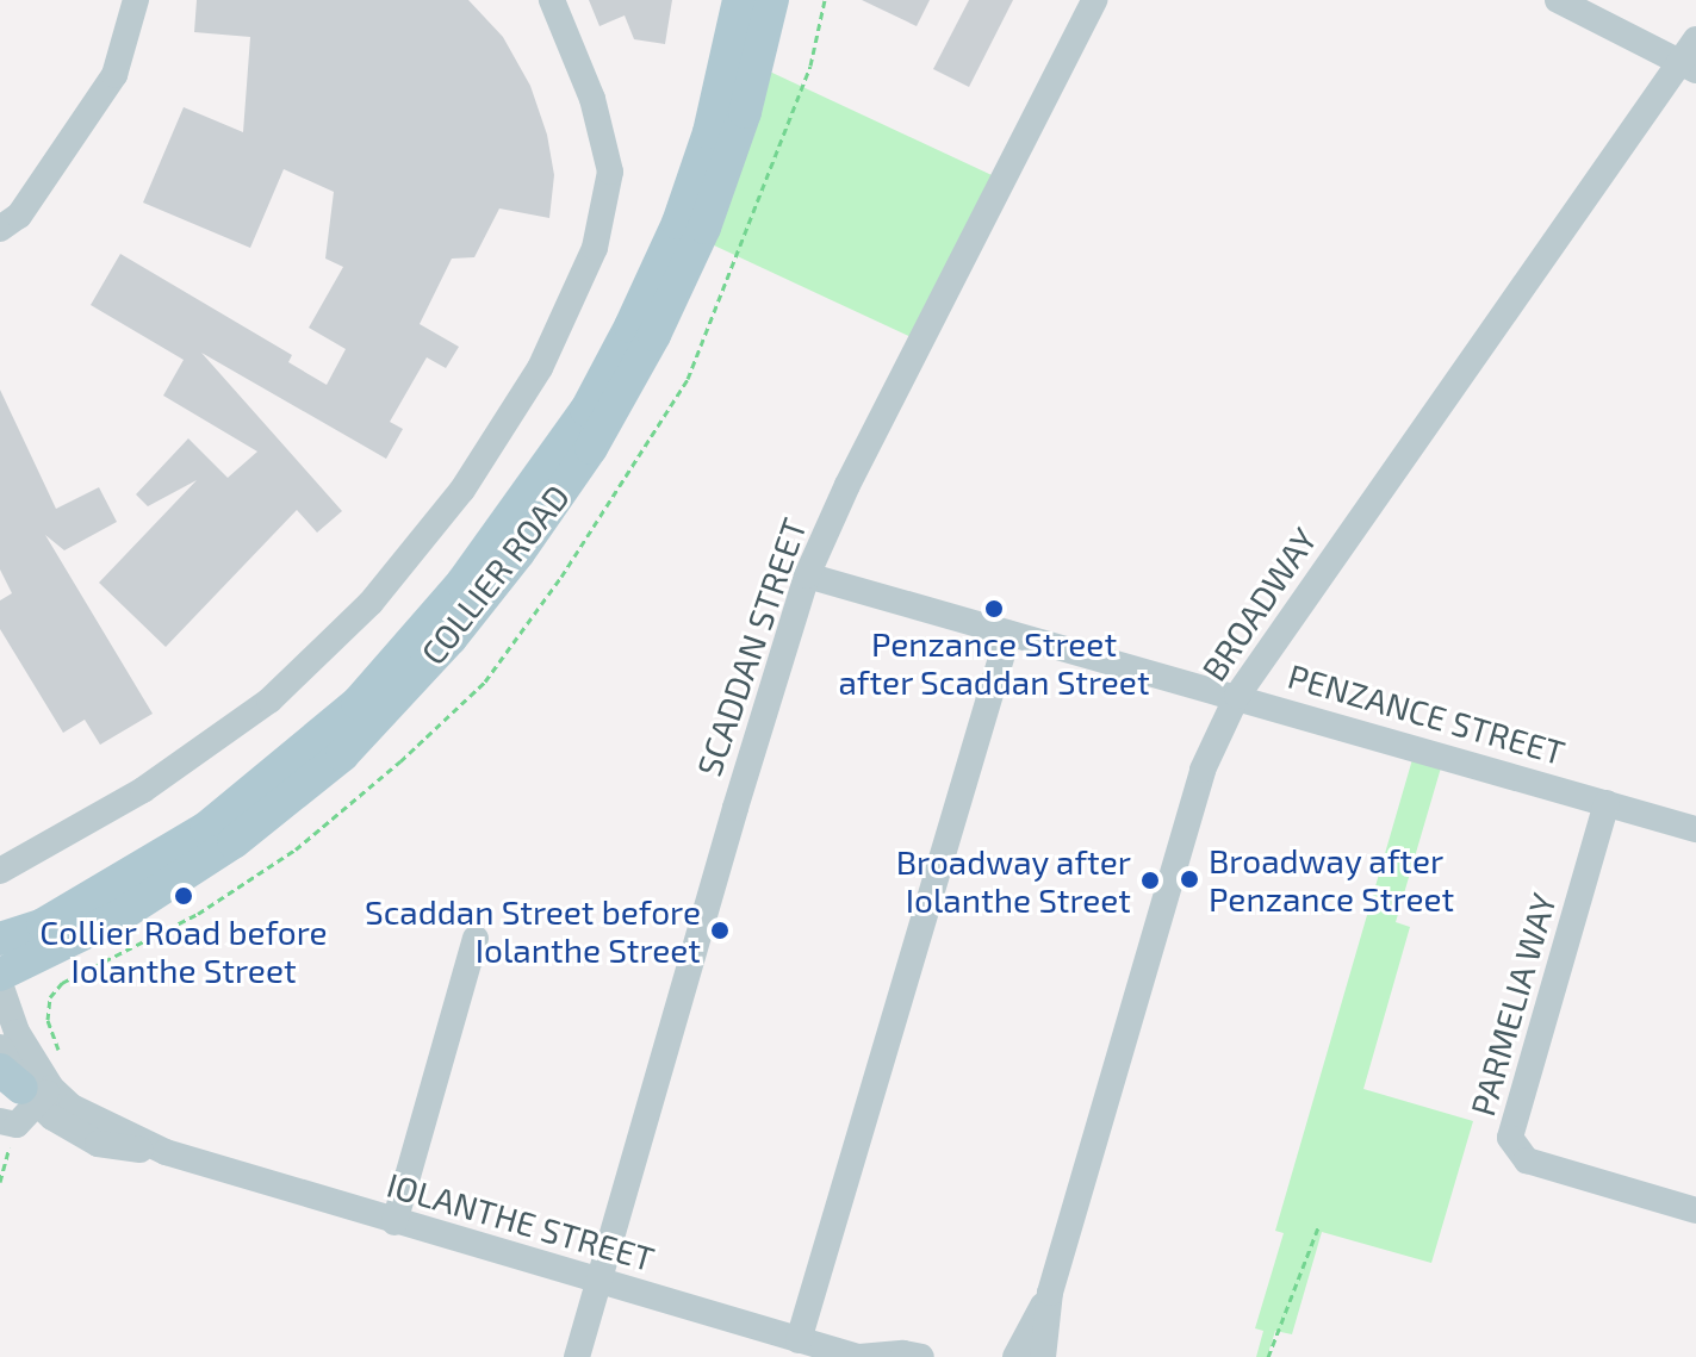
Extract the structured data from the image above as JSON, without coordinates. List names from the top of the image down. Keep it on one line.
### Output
{"streets":{"main road":["COLLIER ROAD"],"street":["BROADWAY","SCADDAN STREET","PENZANCE STREET","PARMELIA WAY","IOLANTHE STREET"]},"crossings":[["BROADWAY","PENZANCE STREET"],["SCADDAN STREET","PENZANCE STREET"],["SCADDAN STREET","IOLANTHE STREET"],["PENZANCE STREET","PARMELIA WAY"]],"places":["Penzance Street after Scaddan Street","Broadway after Penzance Street","Broadway after Iolanthe Street","Collier Road before Iolanthe Street","Scaddan Street before Iolanthe Street"]}
